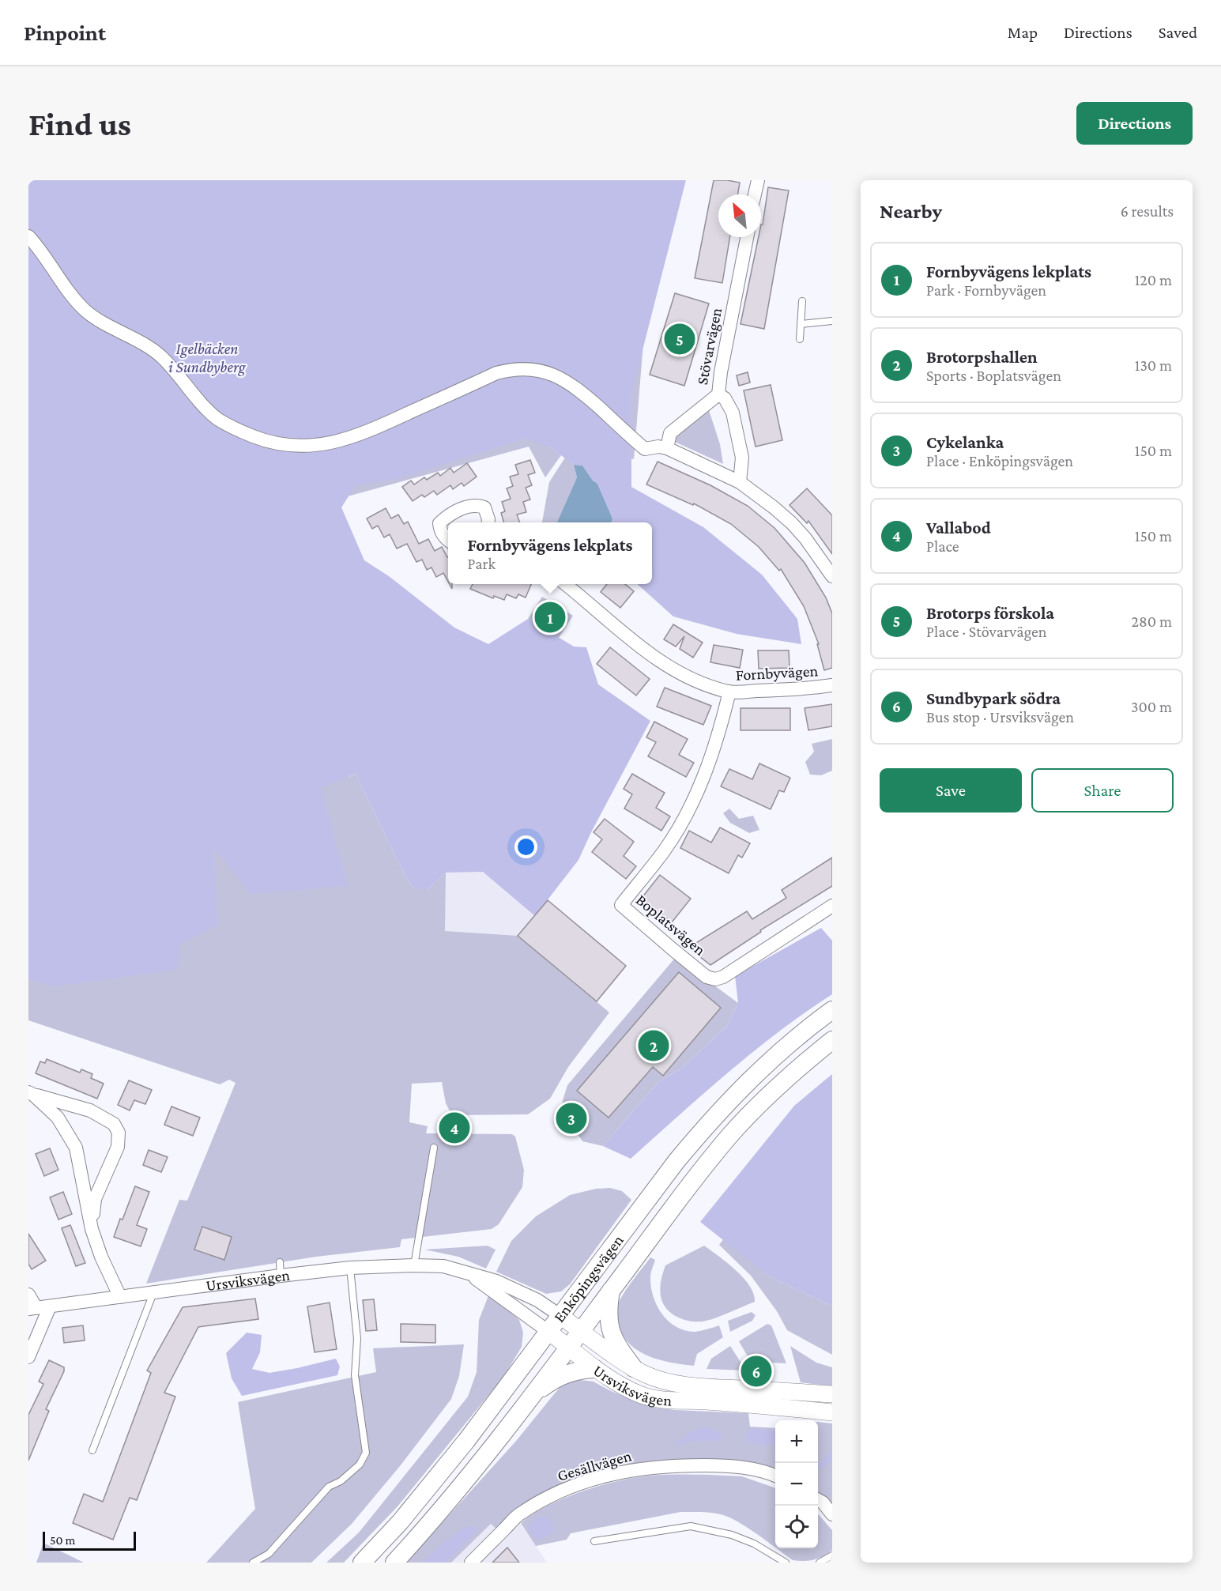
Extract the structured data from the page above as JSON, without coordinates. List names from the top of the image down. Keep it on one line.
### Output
{"streets":{"main road":["Enköpingsvägen"],"street":["Stövarvägen","Fornbyvägen","Boplatsvägen","Ursviksvägen","Gesällvägen"]},"crossings":[["Fornbyvägen","Boplatsvägen"],["Enköpingsvägen","Ursviksvägen"]],"parks":["Igelbäcken i Sundbyberg"],"scale_bar":"50 m","north":"top left","page":{"header":"Pinpoint","nav":["Map","Directions","Saved"],"buttons":["Directions",["Save","Share"]],"title":"Find us","heading":["Nearby","6 results"],"list":[{"mark":"1","name":"Fornbyvägens lekplats","note":"Park · Fornbyvägen","value":"120 m"},{"mark":"2","name":"Brotorpshallen","note":"Sports · Boplatsvägen","value":"130 m"},{"mark":"3","name":"Cykelanka","note":"Place · Enköpingsvägen","value":"150 m"},{"mark":"4","name":"Vallabod","note":"Place","value":"150 m"},{"mark":"5","name":"Brotorps förskola","note":"Place · Stövarvägen","value":"280 m"},{"mark":"6","name":"Sundbypark södra","note":"Bus stop · Ursviksvägen","value":"300 m"}],"pins":["5","1","2","3","4","6"],"popup":["Fornbyvägens lekplats","Park"],"map_buttons":["+","−"],"scale":"50 m"}}
